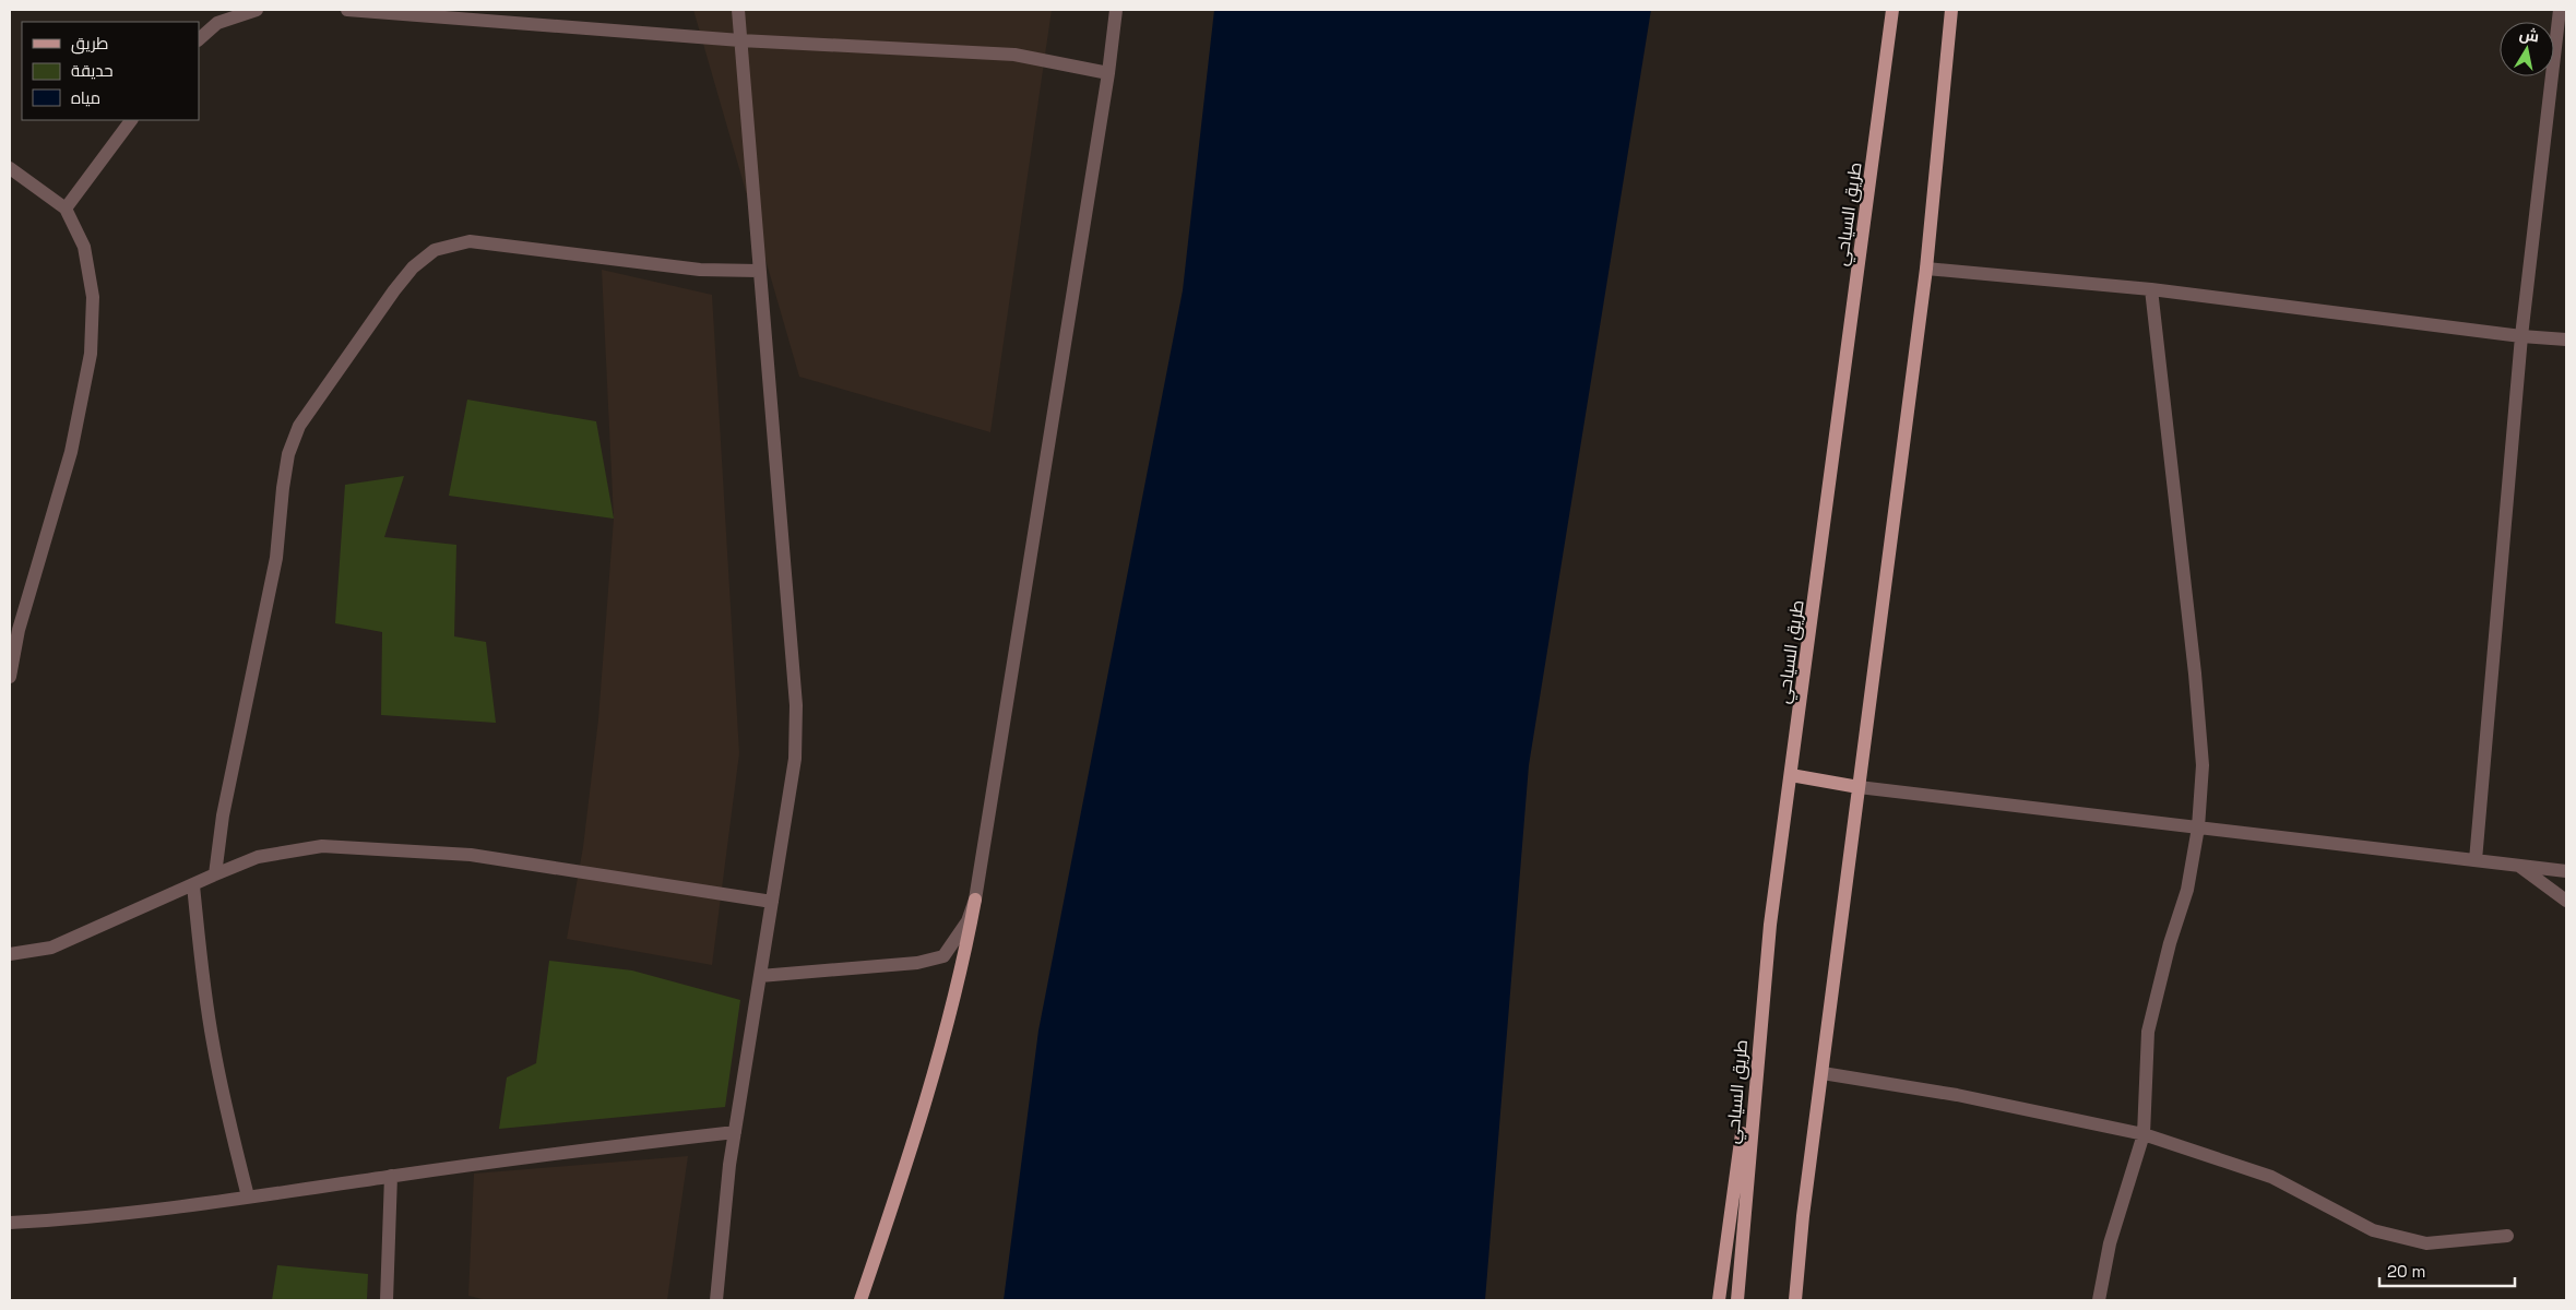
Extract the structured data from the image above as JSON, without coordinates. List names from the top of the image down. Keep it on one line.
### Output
{"streets":{"main road":["طريق السياحي"]},"legend":["طريق","حديقة","مياه"],"scale_bar":"20 m","north":"top"}
